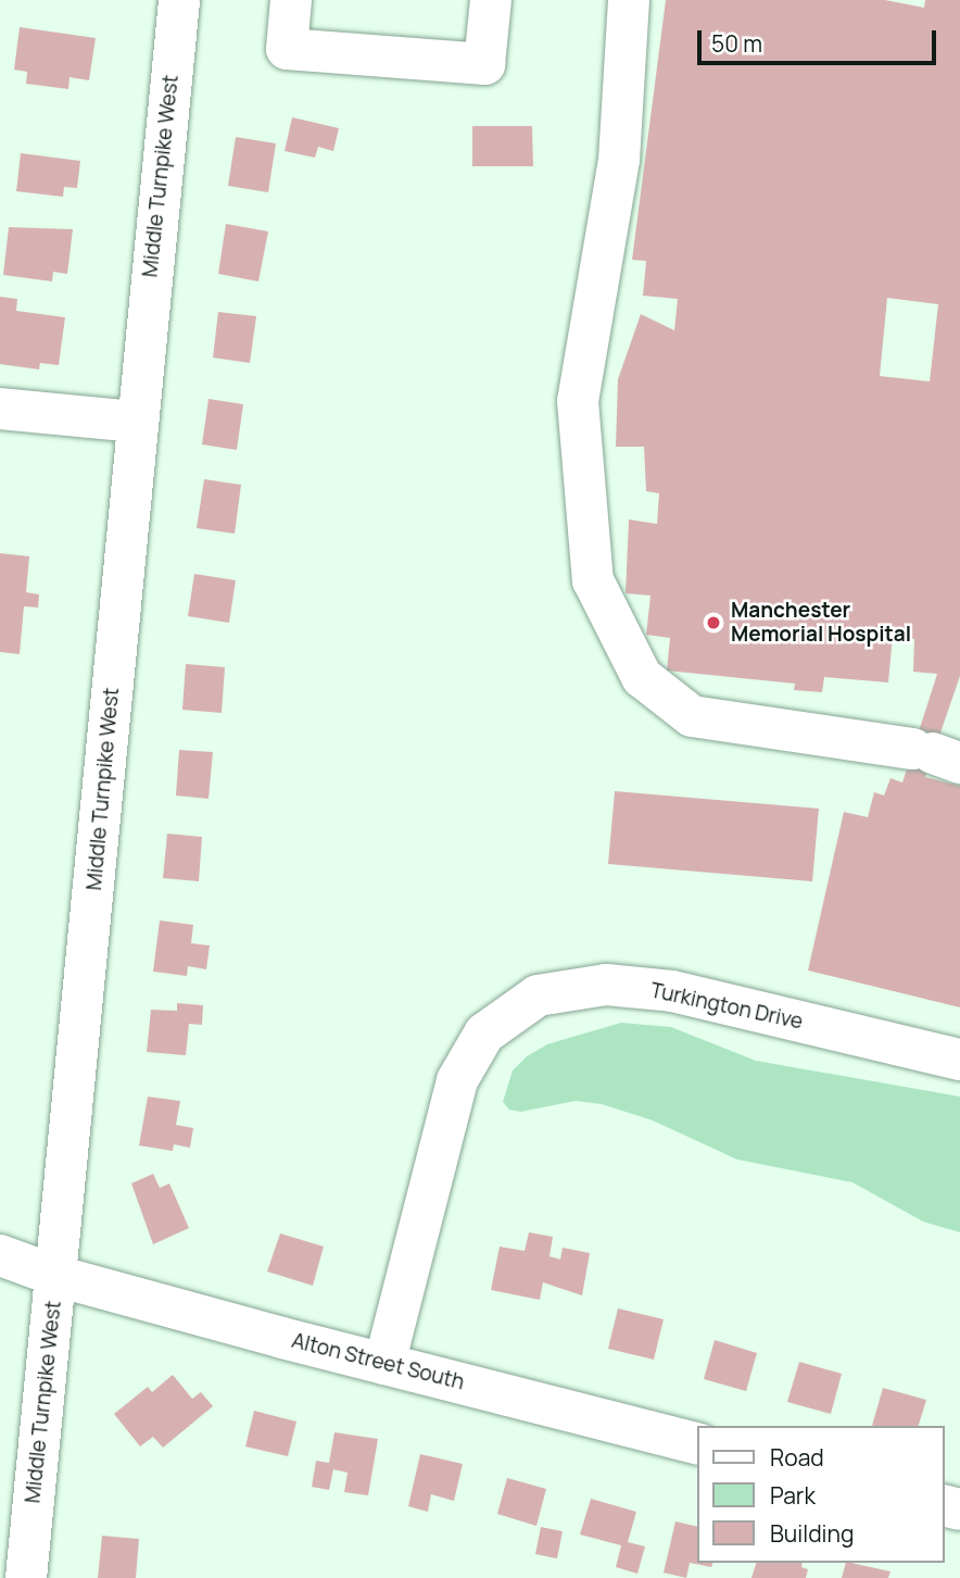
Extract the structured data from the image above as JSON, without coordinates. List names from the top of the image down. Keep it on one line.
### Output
{"streets":{"street":["Middle Turnpike West","Turkington Drive","Alton Street South"]},"crossings":[["Middle Turnpike West","Alton Street South"],["Turkington Drive","Alton Street South"]],"places":["Manchester Memorial Hospital"],"legend":["Road","Park","Building"],"scale_bar":"50 m"}
